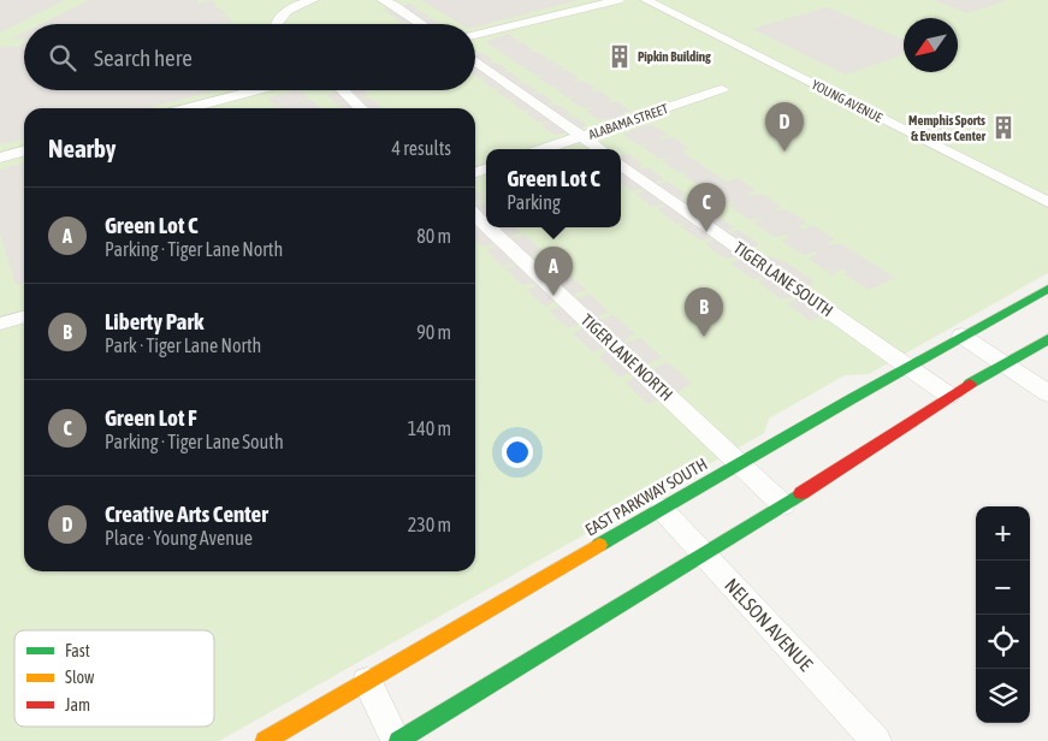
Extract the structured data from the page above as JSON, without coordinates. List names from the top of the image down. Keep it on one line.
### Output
{"streets":{"main road":["EAST PARKWAY SOUTH"],"street":["YOUNG AVENUE","ALABAMA STREET","TIGER LANE SOUTH","TIGER LANE NORTH","NELSON AVENUE"]},"crossings":[["TIGER LANE SOUTH","EAST PARKWAY SOUTH"],["TIGER LANE NORTH","EAST PARKWAY SOUTH"],["EAST PARKWAY SOUTH","NELSON AVENUE"]],"places":{"building":["Pipkin Building","Memphis Sports & Events Center"]},"legend":["Fast","Slow","Jam"],"north":"bottom left","page":{"search":"Search here","pins":["D","C","A","B"],"heading":["Nearby","4 results"],"popup":["Green Lot C","Parking"],"list":[{"mark":"A","name":"Green Lot C","note":"Parking · Tiger Lane North","value":"80 m"},{"mark":"B","name":"Liberty Park","note":"Park · Tiger Lane North","value":"90 m"},{"mark":"C","name":"Green Lot F","note":"Parking · Tiger Lane South","value":"140 m"},{"mark":"D","name":"Creative Arts Center","note":"Place · Young Avenue","value":"230 m"}],"map_buttons":["+","−"]}}
